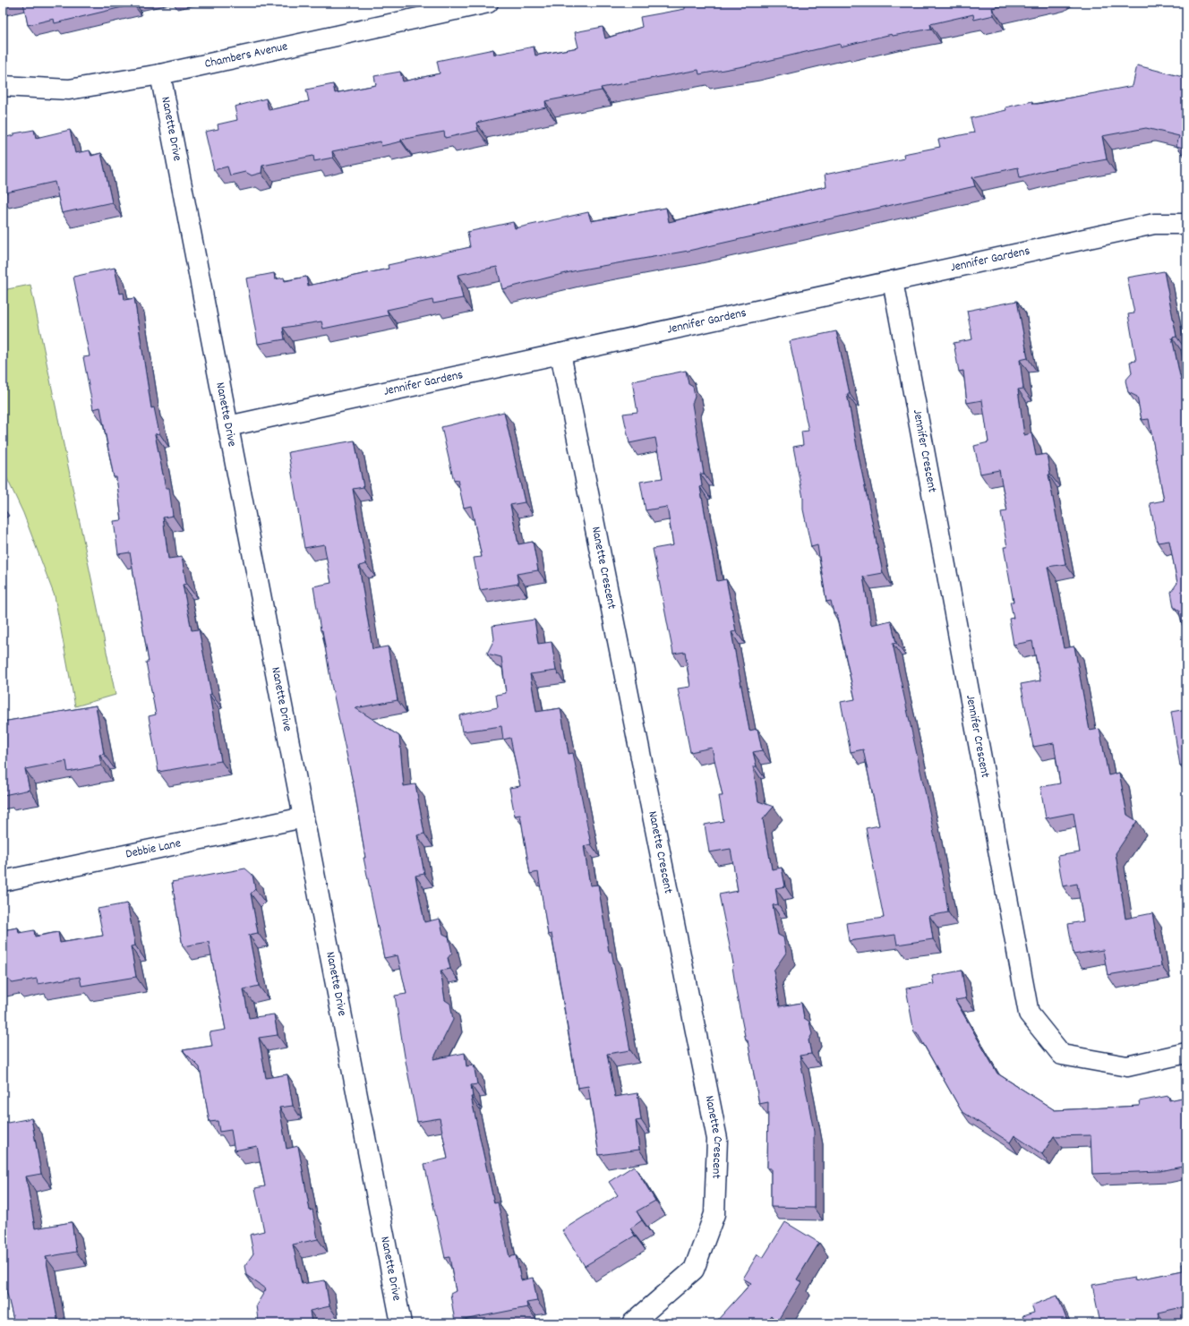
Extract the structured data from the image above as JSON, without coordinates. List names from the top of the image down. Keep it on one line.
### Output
{"streets":{"street":["Chambers Avenue","Nanette Drive","Jennifer Gardens","Jennifer Crescent","Nanette Crescent","Debbie Lane"]},"crossings":[["Chambers Avenue","Nanette Drive"],["Nanette Drive","Jennifer Gardens"],["Nanette Drive","Debbie Lane"],["Jennifer Gardens","Jennifer Crescent"],["Jennifer Gardens","Nanette Crescent"]]}
